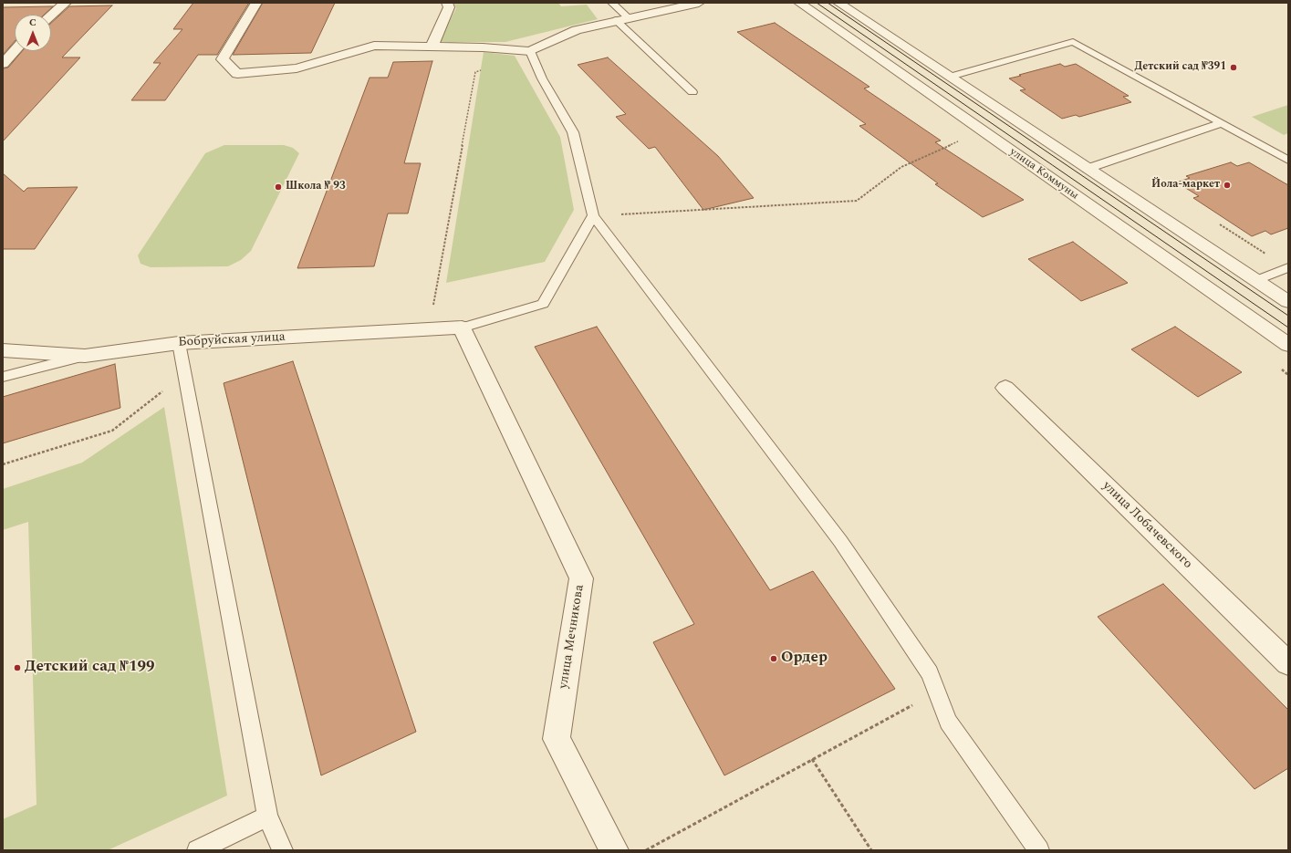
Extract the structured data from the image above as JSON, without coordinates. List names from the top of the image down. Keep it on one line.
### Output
{"streets":{"street":["улица Коммуны","Бобруйская улица","улица Лобачевского","улица Мечникова"]},"crossings":[["Бобруйская улица","улица Мечникова"]],"places":["Детский сад №391","Йола-маркет","Школа № 93","Ордер","Детский сад №199"],"north":"top"}
